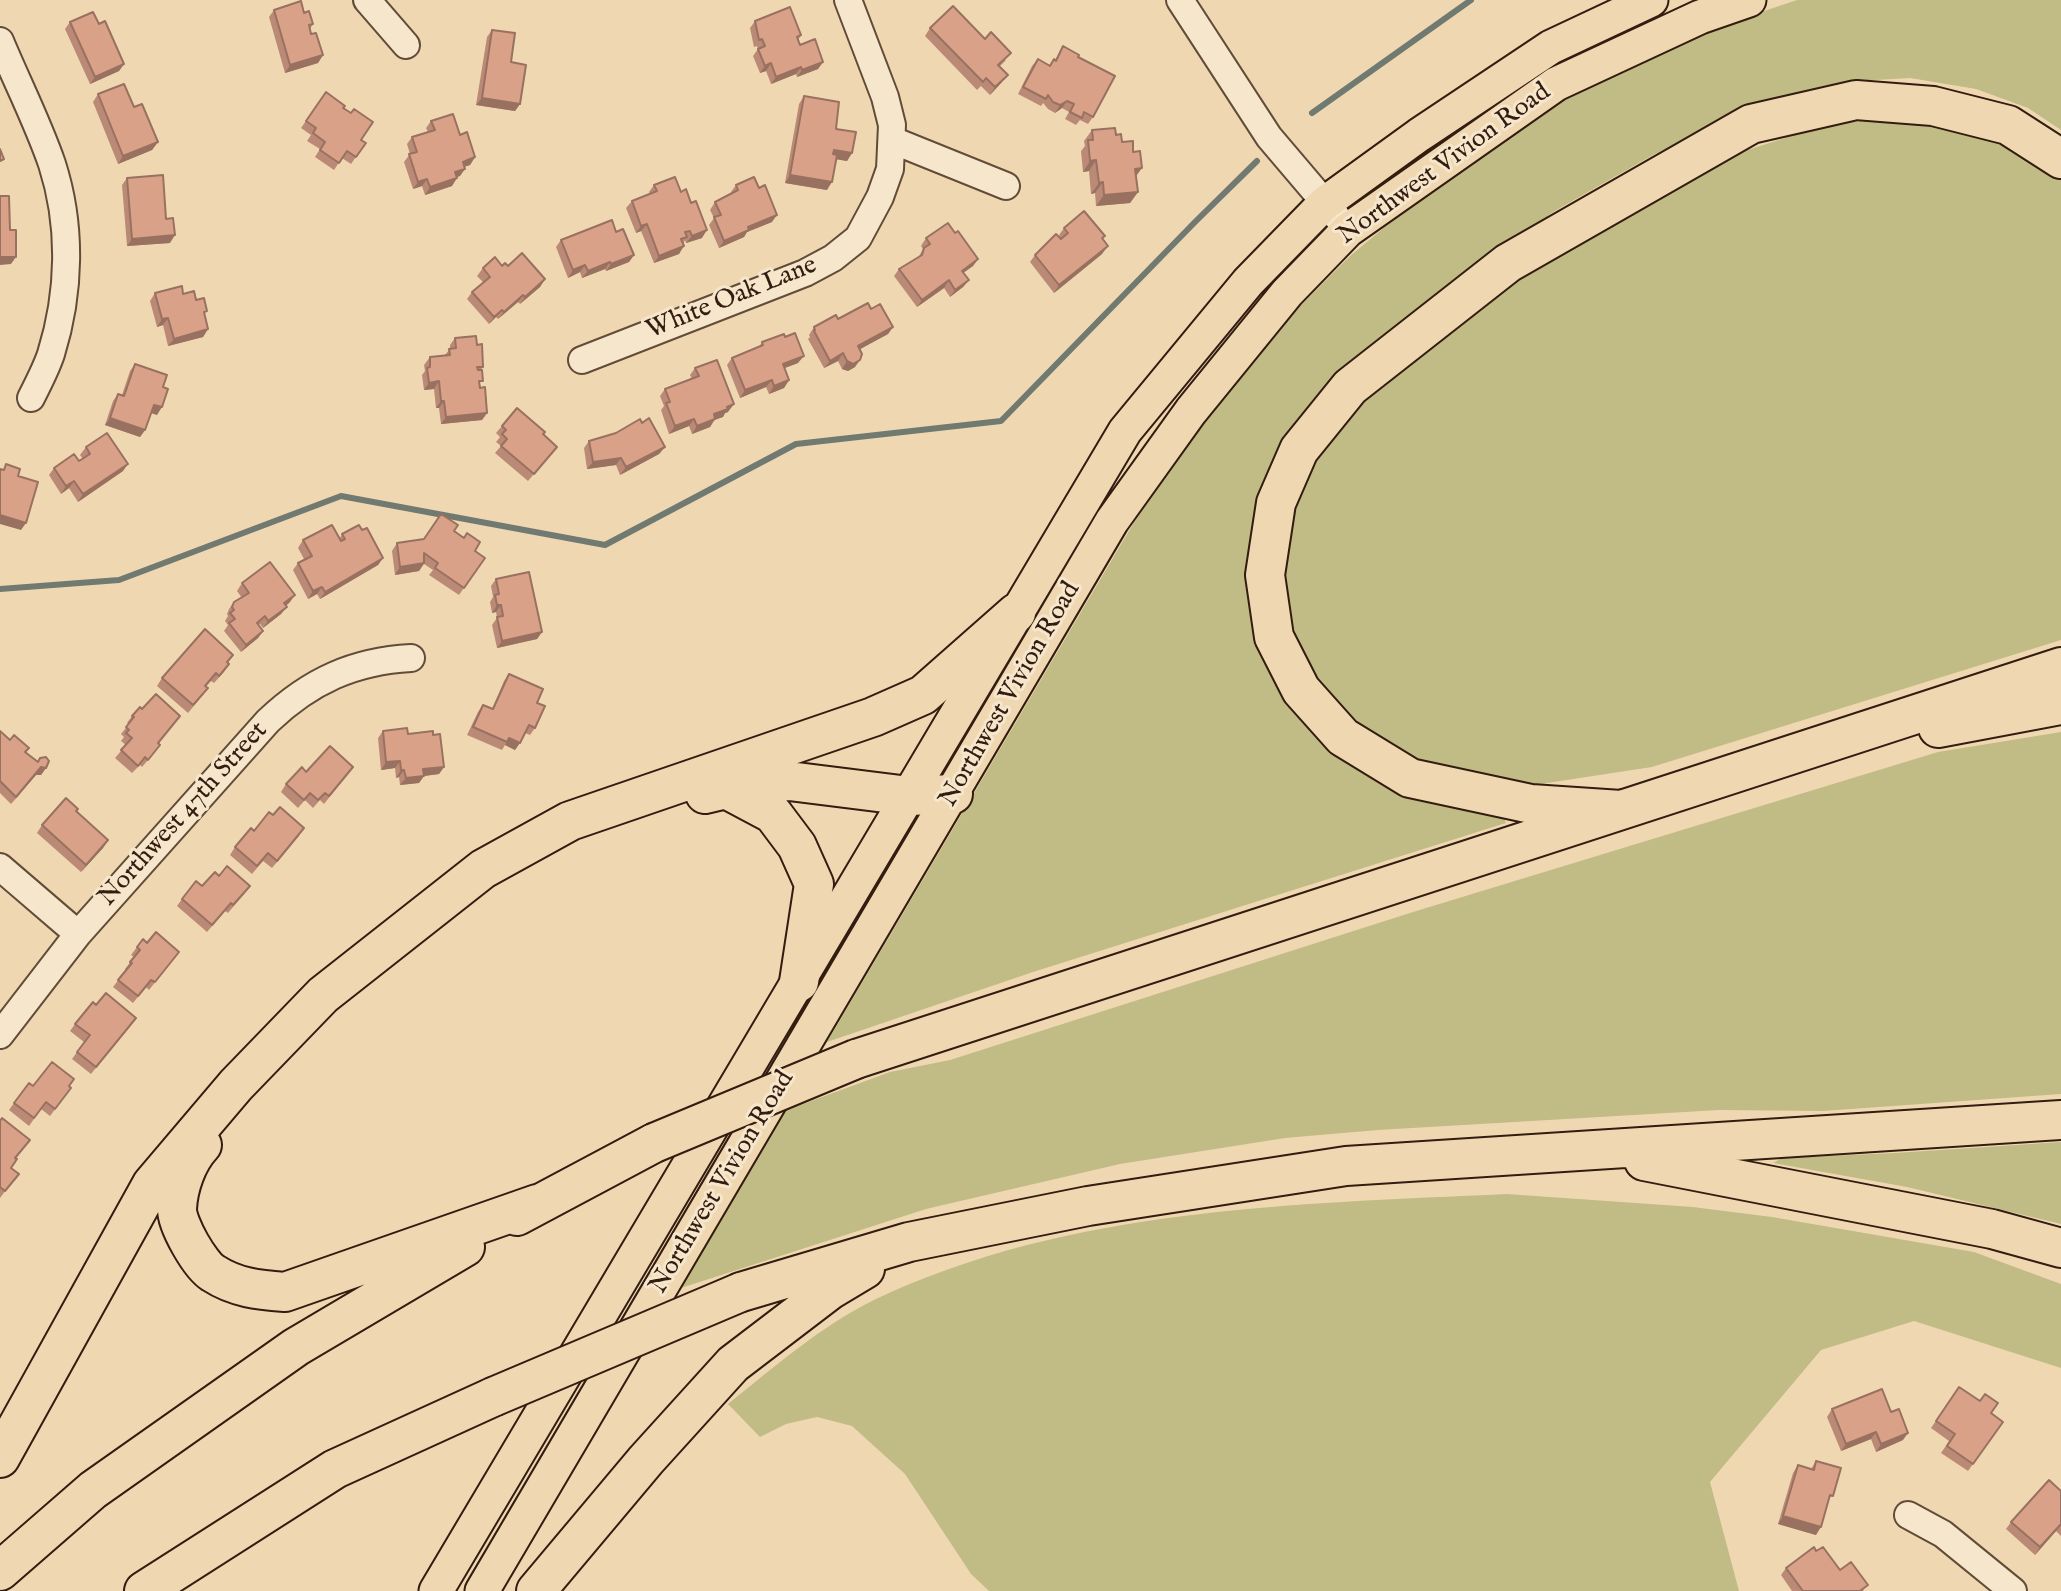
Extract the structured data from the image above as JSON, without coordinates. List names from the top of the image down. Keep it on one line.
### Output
{"streets":{"main road":["Northwest Vivion Road"],"street":["White Oak Lane","Northwest 47th Street"]}}
